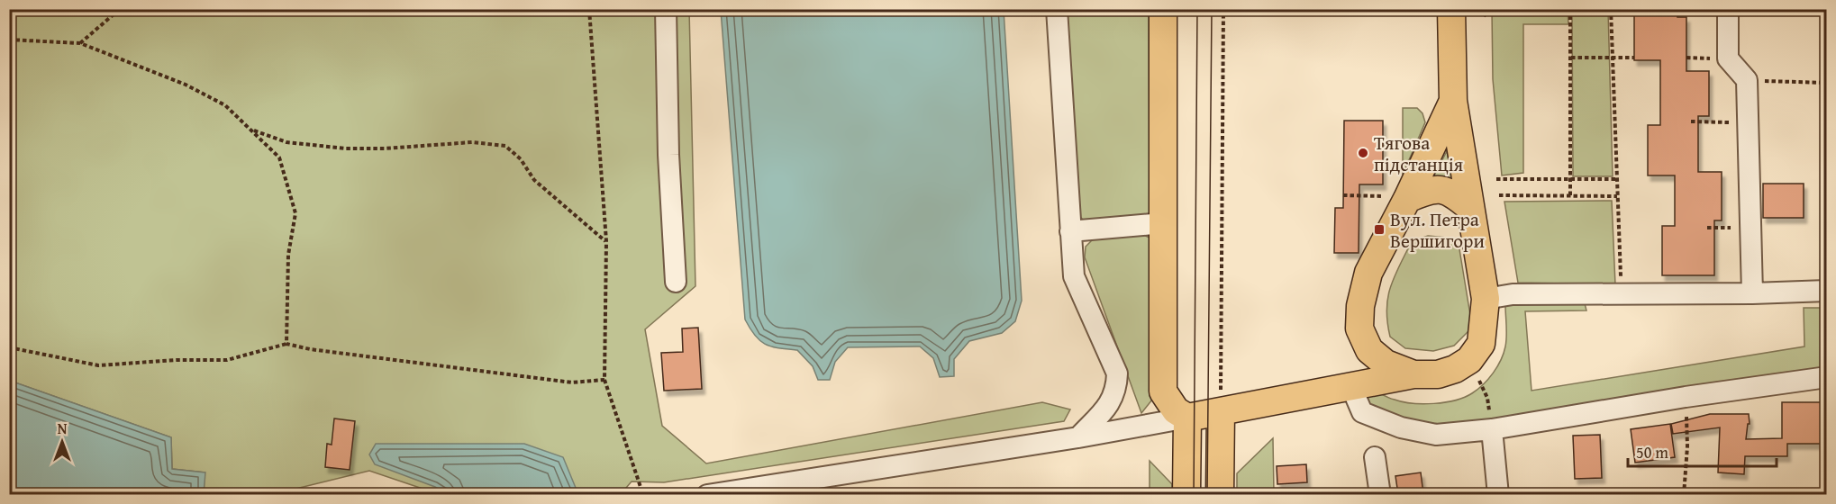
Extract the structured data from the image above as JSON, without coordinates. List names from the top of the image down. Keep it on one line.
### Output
{"places":{"other":["Тягова пiдстанцiя"],"transit":["Вул. Петра Вершигори"]},"scale_bar":"50 m","north":"top"}
